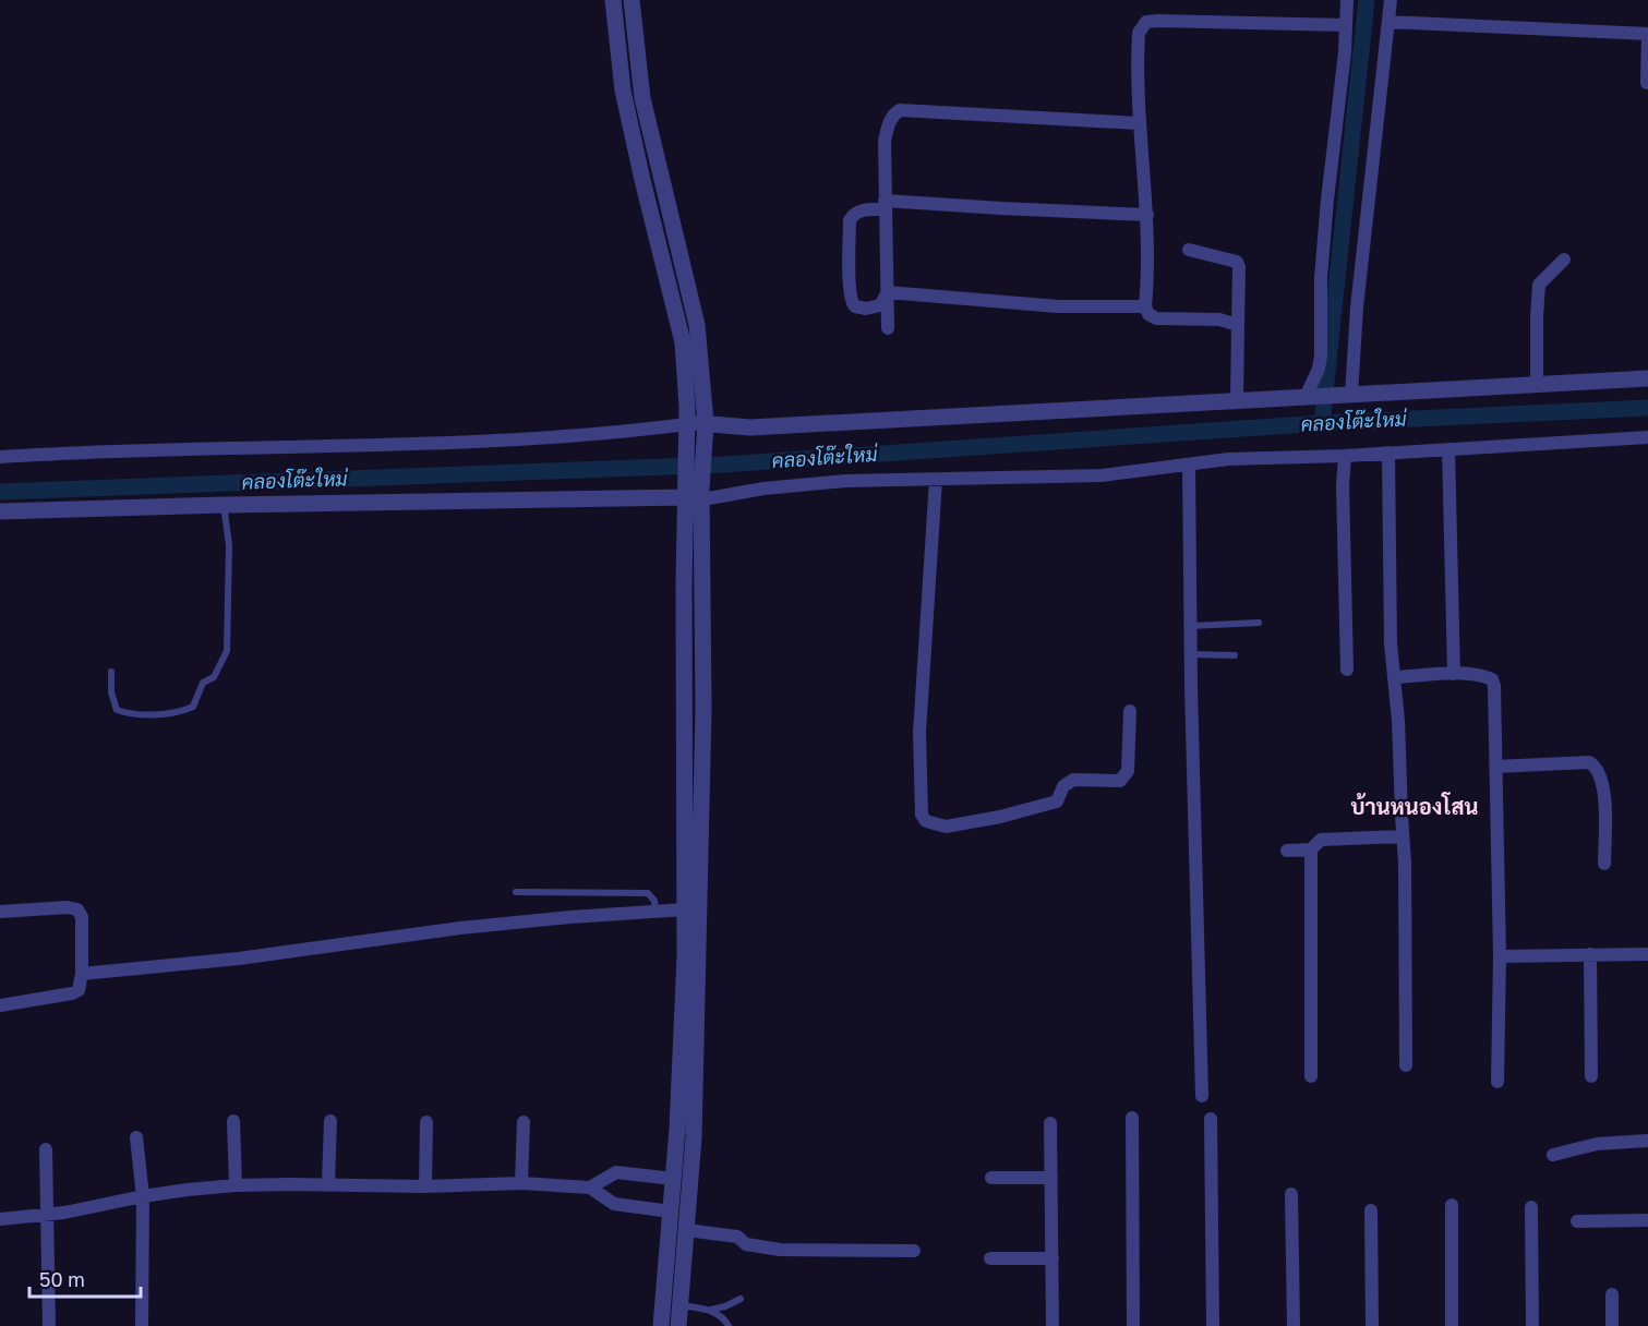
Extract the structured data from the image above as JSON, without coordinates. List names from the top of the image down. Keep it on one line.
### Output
{"districts":["บ้านหนองโสน"],"water":["คลองโต๊ะใหม่"],"scale_bar":"50 m"}
